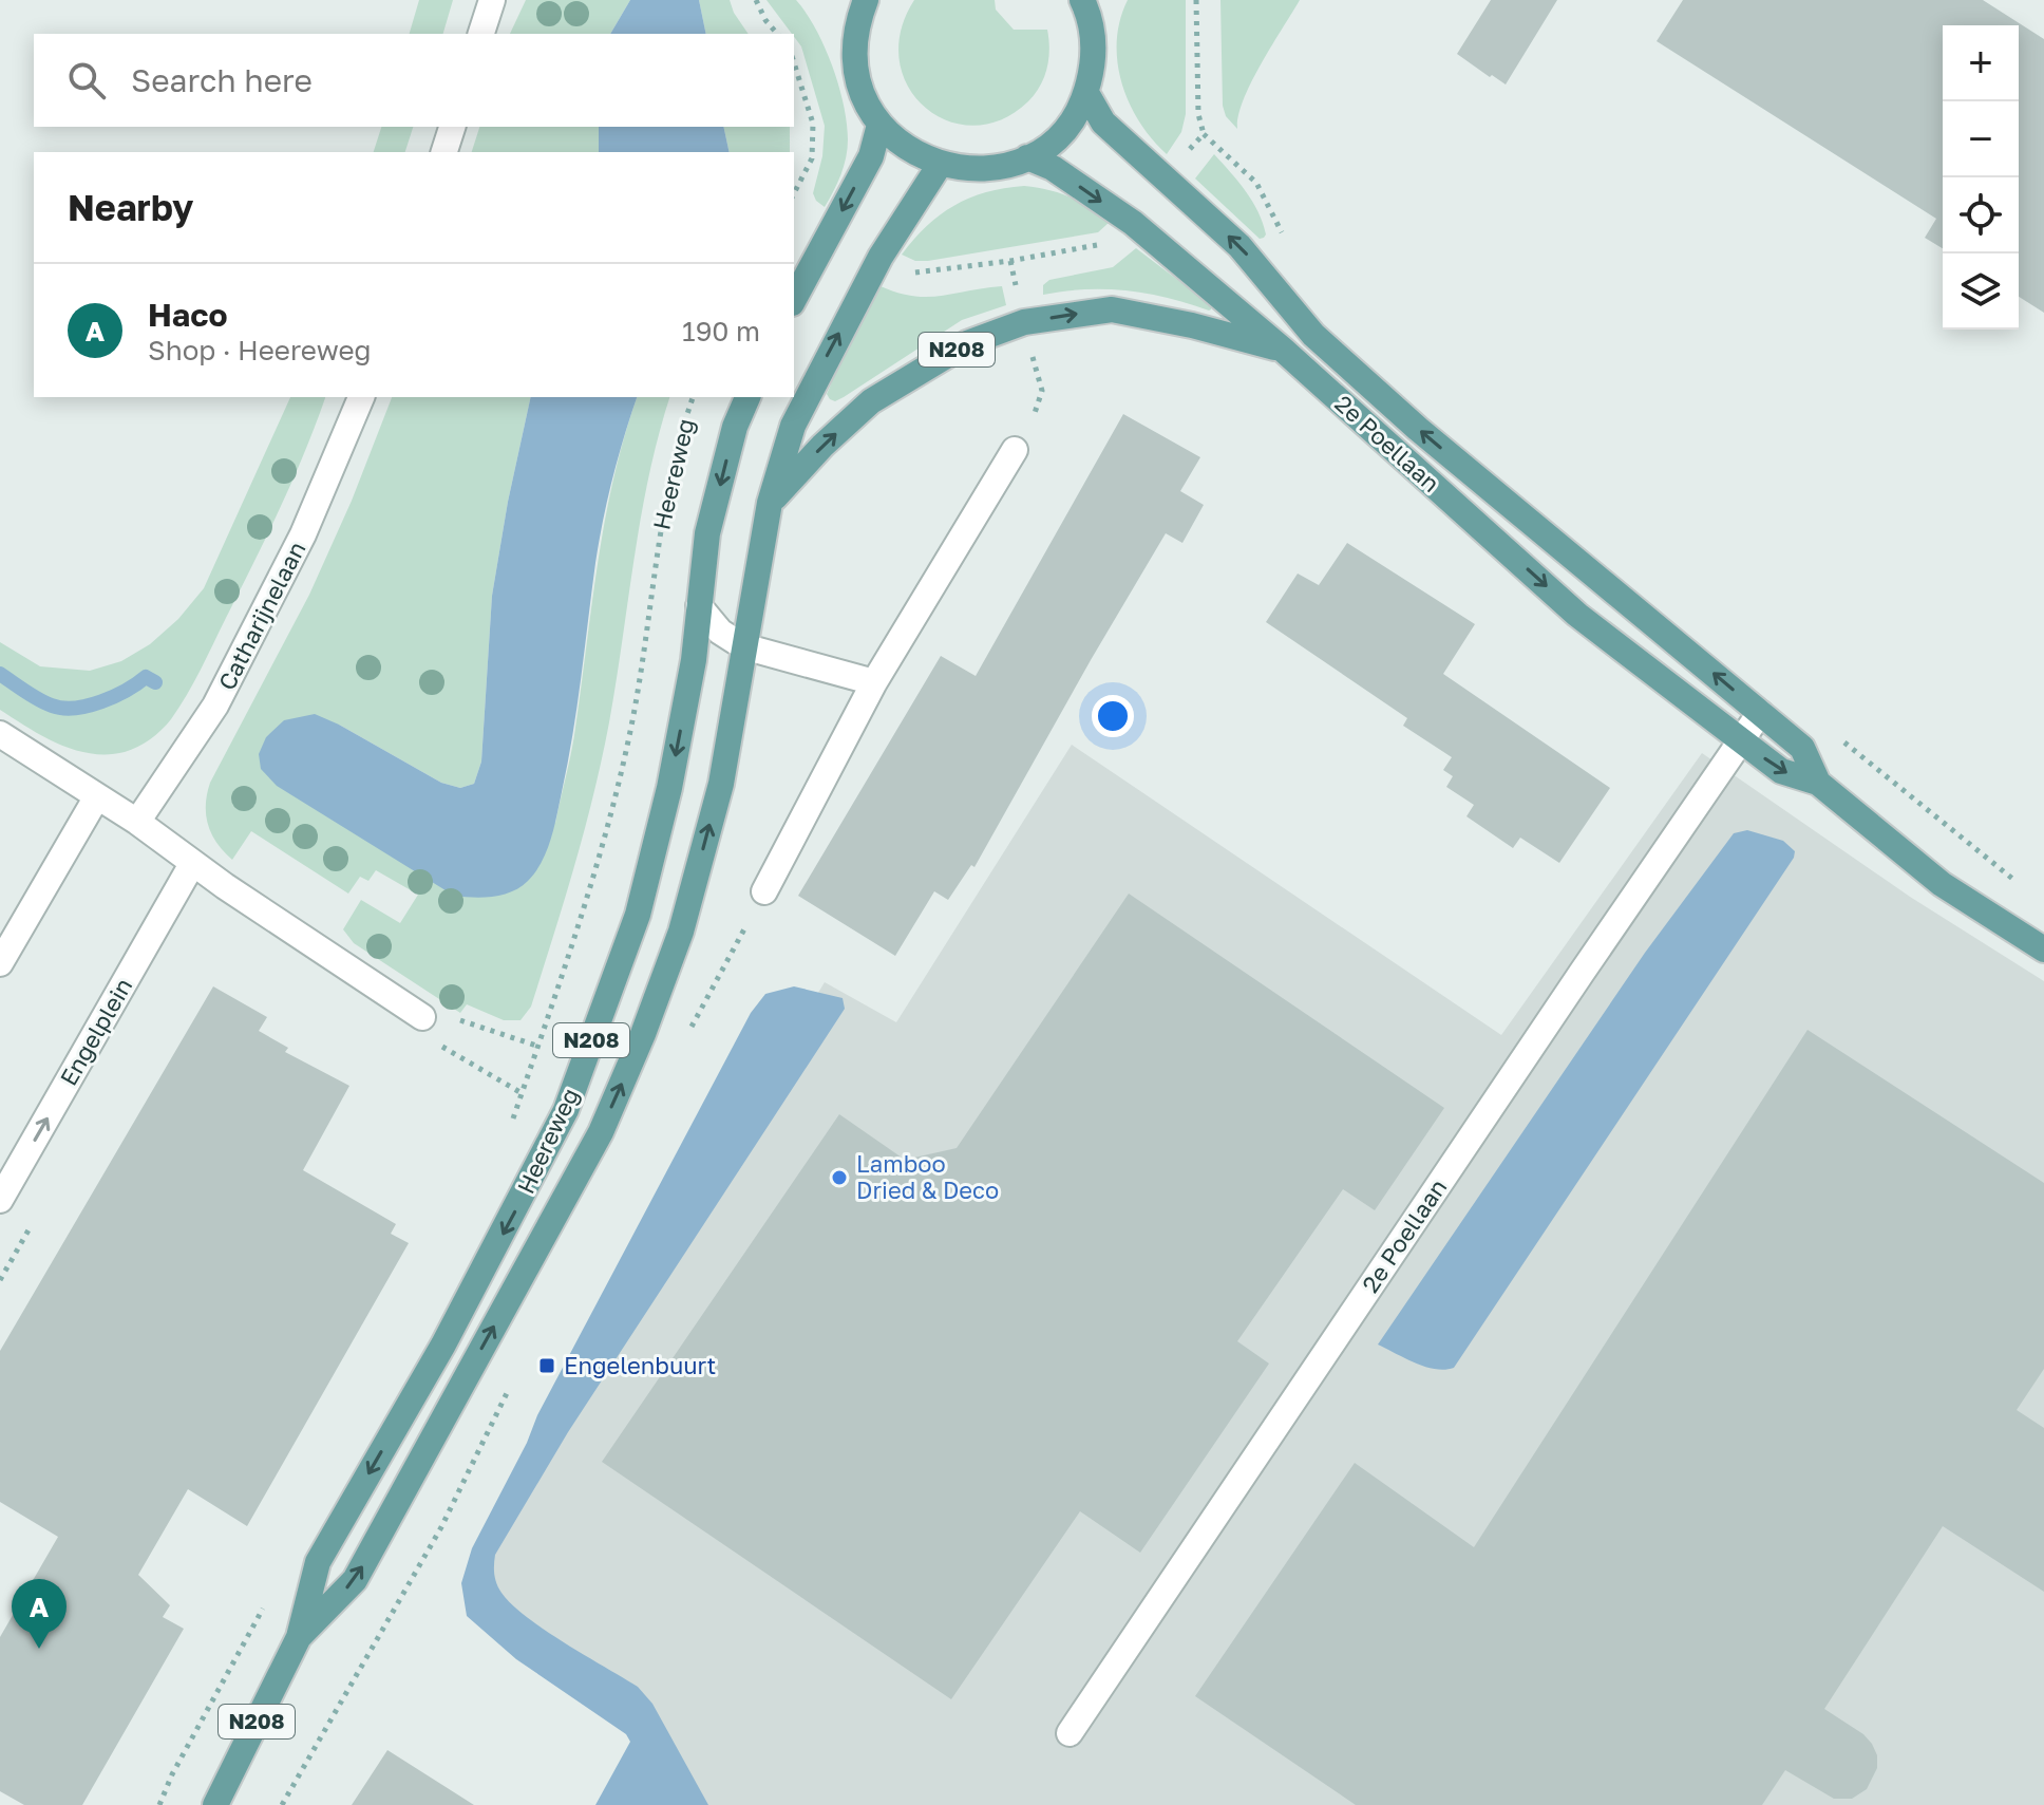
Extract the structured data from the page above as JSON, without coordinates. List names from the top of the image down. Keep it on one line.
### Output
{"streets":{"main road":["N208","2e Poellaan","Heereweg"],"street":["Catharijnelaan","Engelplein"]},"crossings":[["N208","2e Poellaan"],["N208","Heereweg"]],"places":{"other":["Lamboo Dried & Deco"],"transit":["Engelenbuurt"]},"page":{"map_buttons":["+","−"],"search":"Search here","heading":"Nearby","list":[{"mark":"A","name":"Haco","note":"Shop · Heereweg","value":"190 m"}],"pins":"A"}}
